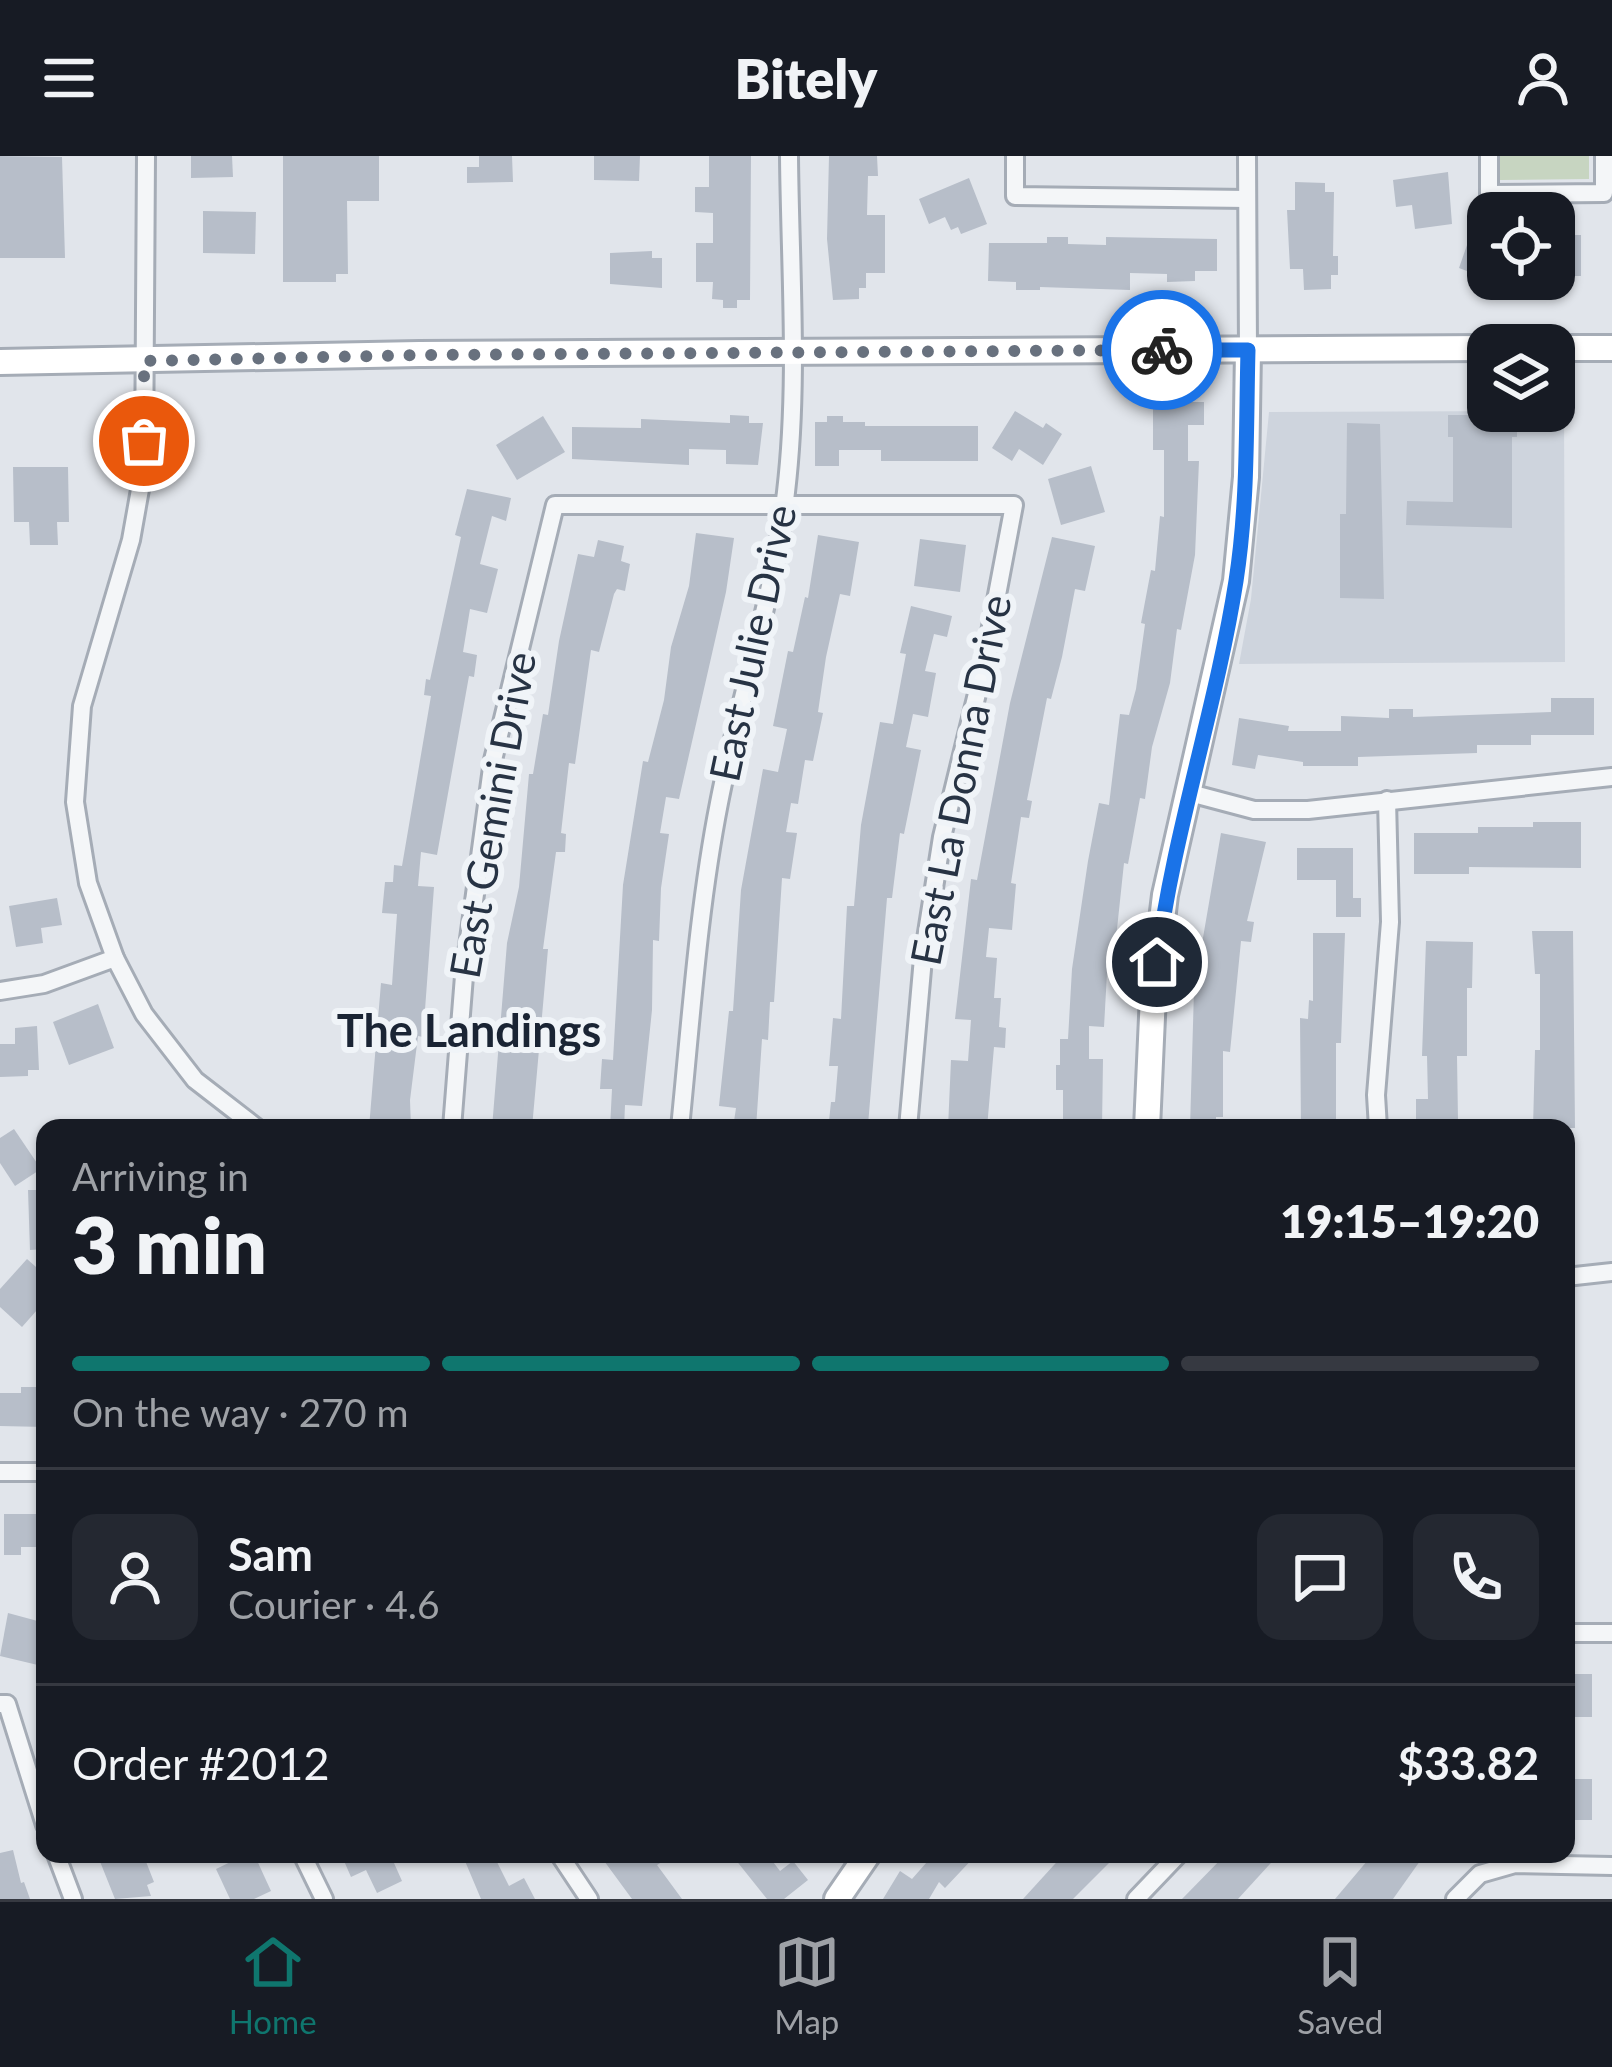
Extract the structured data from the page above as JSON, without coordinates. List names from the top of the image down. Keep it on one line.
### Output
{"streets":{"street":["East Julie Drive","East La Donna Drive","East Gemini Drive"]},"crossings":[["East Julie Drive","East La Donna Drive"],["East Julie Drive","East Gemini Drive"],["East La Donna Drive","East Gemini Drive"]],"districts":["The Landings"],"page":{"header":"Bitely","heading":["3 min","Arriving in","19:15–19:20"],"panel":["Sam","Courier · 4.6","Order #2012","$33.82"],"bar":"On the way · 270 m","tabs":["Home","Map","Saved"]}}
